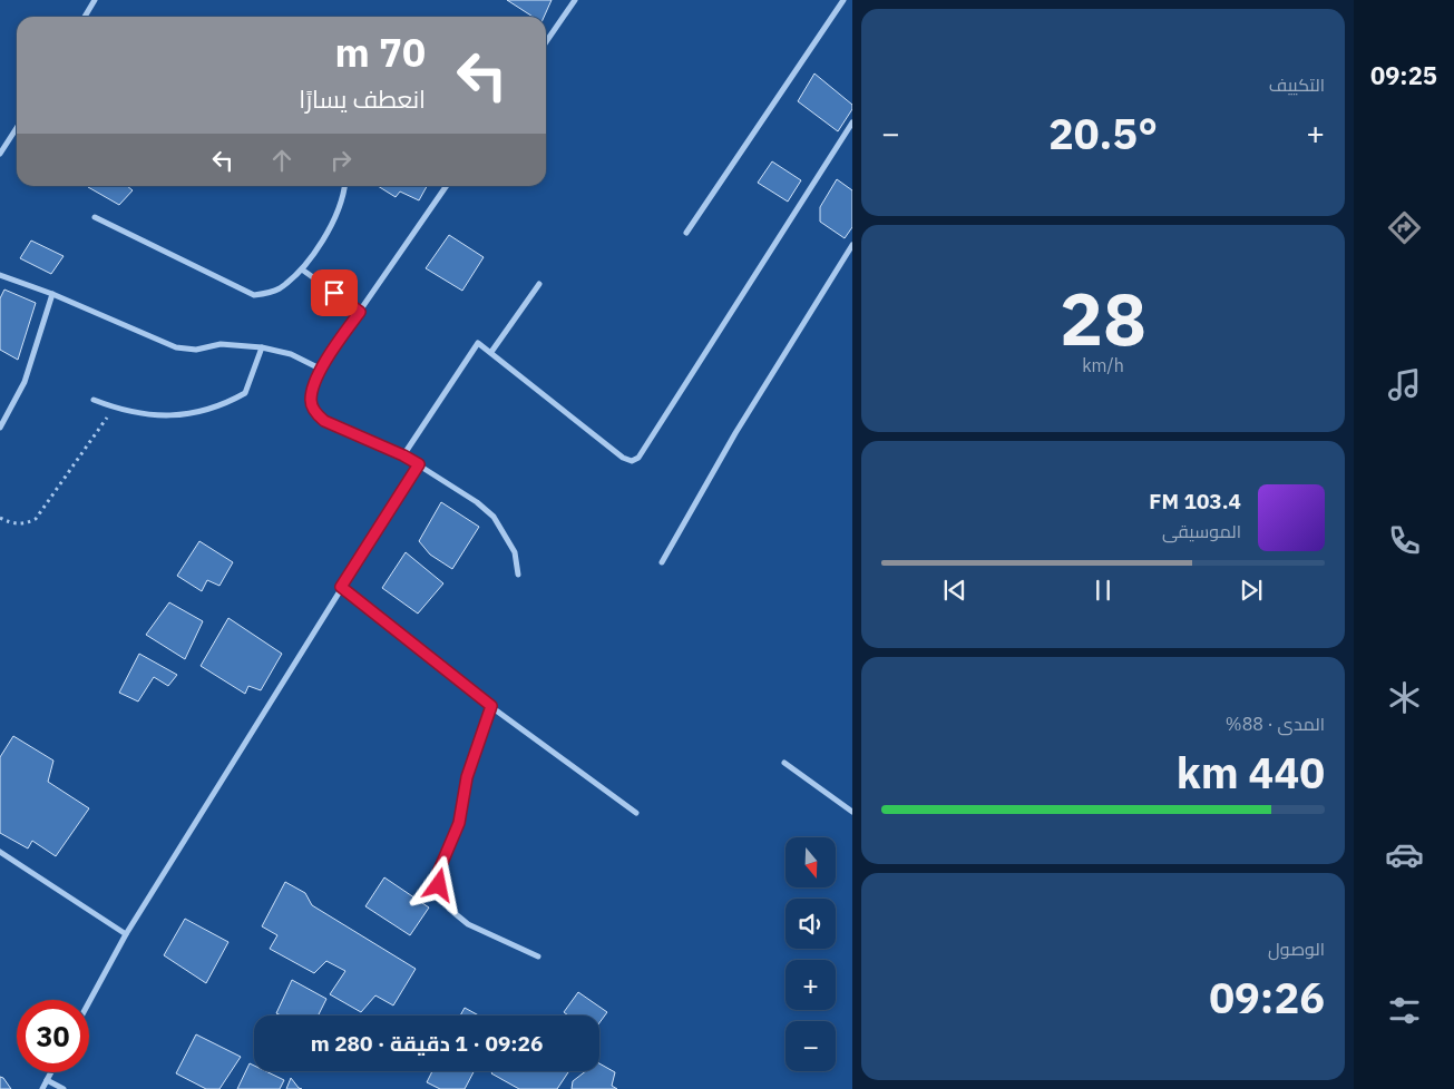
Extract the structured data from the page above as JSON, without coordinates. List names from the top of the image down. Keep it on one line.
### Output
{"north":"bottom","page":{"tabs":"09:25","tile":["التكييف",["28","km/h"],["المدى · 88%","440 km"],["الوصول","09:26"]],"turn":["70 m","انعطف يسارًا"],"heat":["−","20.5°","+"],"song":["103.4 FM","الموسيقى"],"map_buttons":["+","−"],"limit":"30","trip":"09:26 · 1 دقيقة · 280 m"}}
